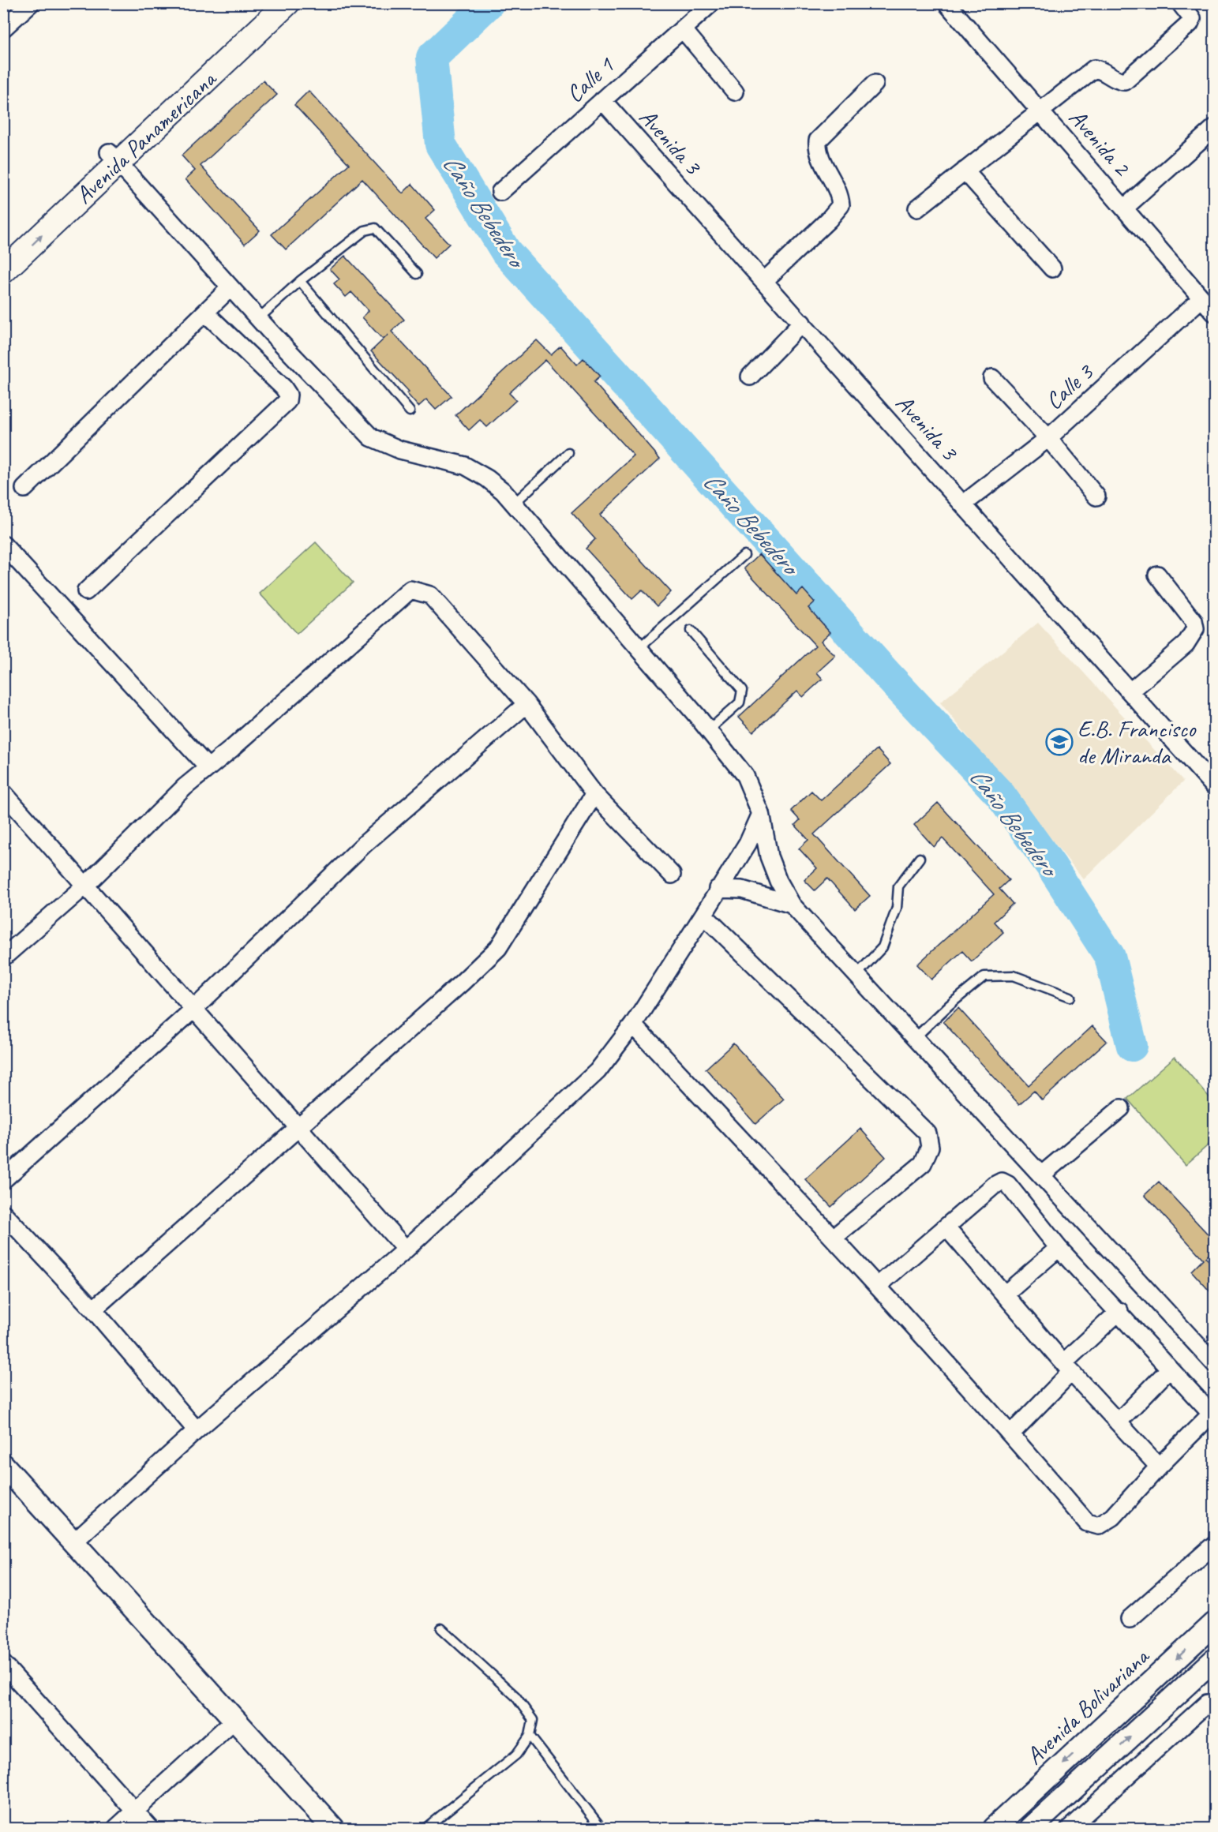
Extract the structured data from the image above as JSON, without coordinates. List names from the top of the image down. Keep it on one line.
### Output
{"streets":{"main road":["Avenida Panamericana"],"street":["Calle 1","Avenida 3","Avenida 2","Calle 3","Avenida Bolivariana"]},"crossings":[["Calle 1","Avenida 3"],["Avenida 3","Calle 3"],["Avenida 2","Calle 3"]],"water":["Caño Bebedero"],"places":{"school or university":["E.B. Francisco de Miranda"]}}
